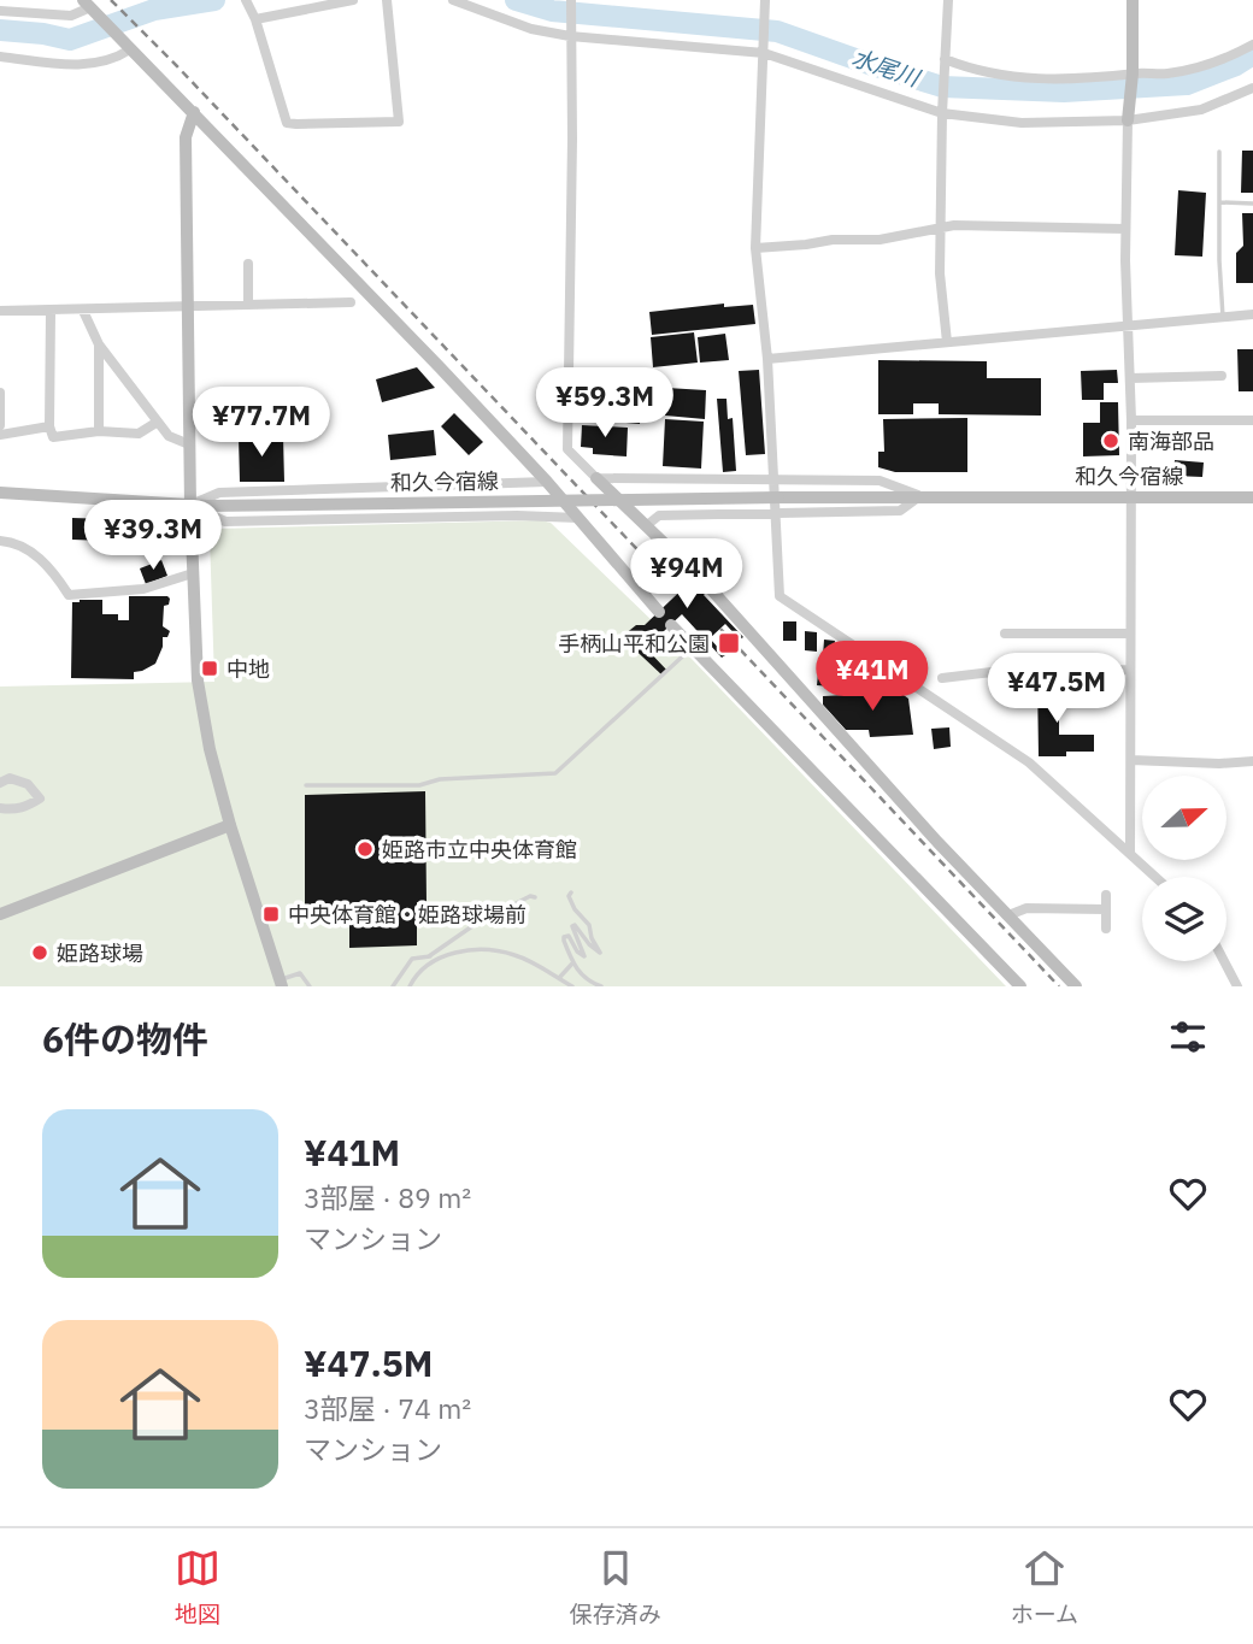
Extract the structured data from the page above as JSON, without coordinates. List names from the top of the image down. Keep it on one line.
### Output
{"streets":{"street":["和久今宿線"]},"water":["水尾川"],"places":{"other":["南海部品","姫路市立中央体育館","姫路球場"],"transit":["手柄山平和公園","中地","中央体育館・姫路球場前"]},"north":"right","page":{"price":["¥59.3M","¥77.7M","¥39.3M","¥94M","¥41M","¥47.5M"],"heading":"6件の物件","list":[{"name":"¥41M","note":"3部屋 · 89 m² · マンション"},{"name":"¥47.5M","note":"3部屋 · 74 m² · マンション"}],"tabs":["地図","保存済み","ホーム"]}}
